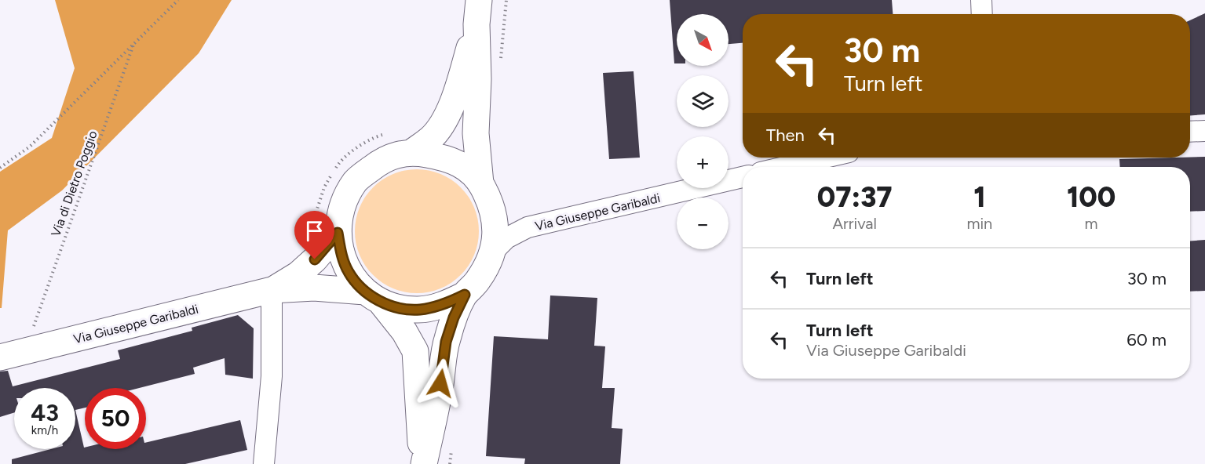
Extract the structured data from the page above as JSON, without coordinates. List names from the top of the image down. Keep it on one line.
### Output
{"streets":{"main road":["Via Giuseppe Garibaldi"],"path":["Via di Dietro Poggio"]},"north":"bottom right","page":{"map_buttons":["+","−"],"turn":["30 m","Turn left"],"then":"Then","eta":["07:37","Arrival","1","min","100","m"],"list":[{"name":"Turn left","value":"30 m"},{"name":"Turn left","note":"Via Giuseppe Garibaldi","value":"60 m"}],"speed":"43 km/h","limit":"50"}}
